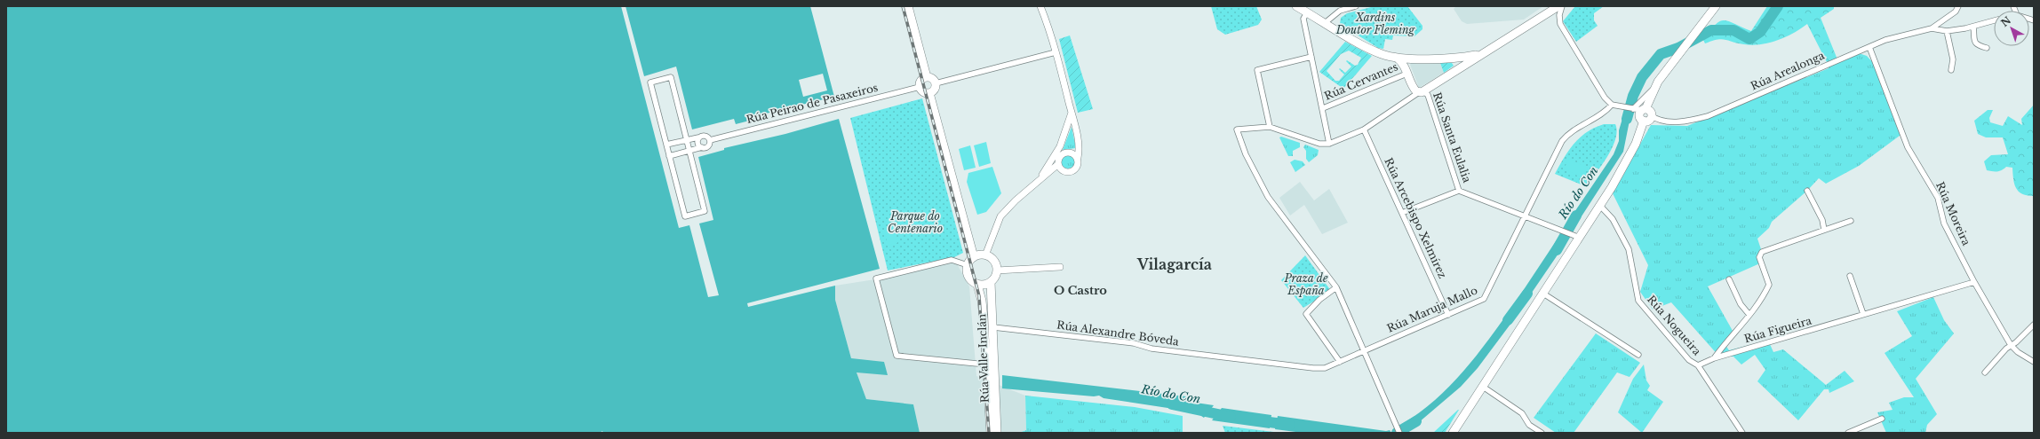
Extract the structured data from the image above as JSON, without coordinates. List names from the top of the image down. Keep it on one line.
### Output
{"streets":{"main road":["Rúa Valle-Inclán"],"street":["Rúa Arealonga","Rúa Cervantes","Rúa Peirao de Pasaxeiros","Rúa Santa Eulalia","Rúa Moreira","Rúa Arcebispo Xelmírez","Rúa Maruja Mallo","Rúa Nogueira","Rúa Figueira","Rúa Alexandre Bóveda"]},"crossings":[["Rúa Arealonga","Rúa Moreira"],["Rúa Arealonga","Rúa Maruja Mallo"],["Rúa Santa Eulalia","Rúa Maruja Mallo"],["Rúa Moreira","Rúa Figueira"],["Rúa Arcebispo Xelmírez","Rúa Maruja Mallo"],["Rúa Maruja Mallo","Rúa Alexandre Bóveda"],["Rúa Nogueira","Rúa Figueira"],["Rúa Alexandre Bóveda","Rúa Valle-Inclán"]],"districts":["Vilagarcía","O Castro"],"water":["Río do Con"],"parks":["Xardíns Doutor Fleming","Parque do Centenario","Praza de España"],"north":"top left"}
